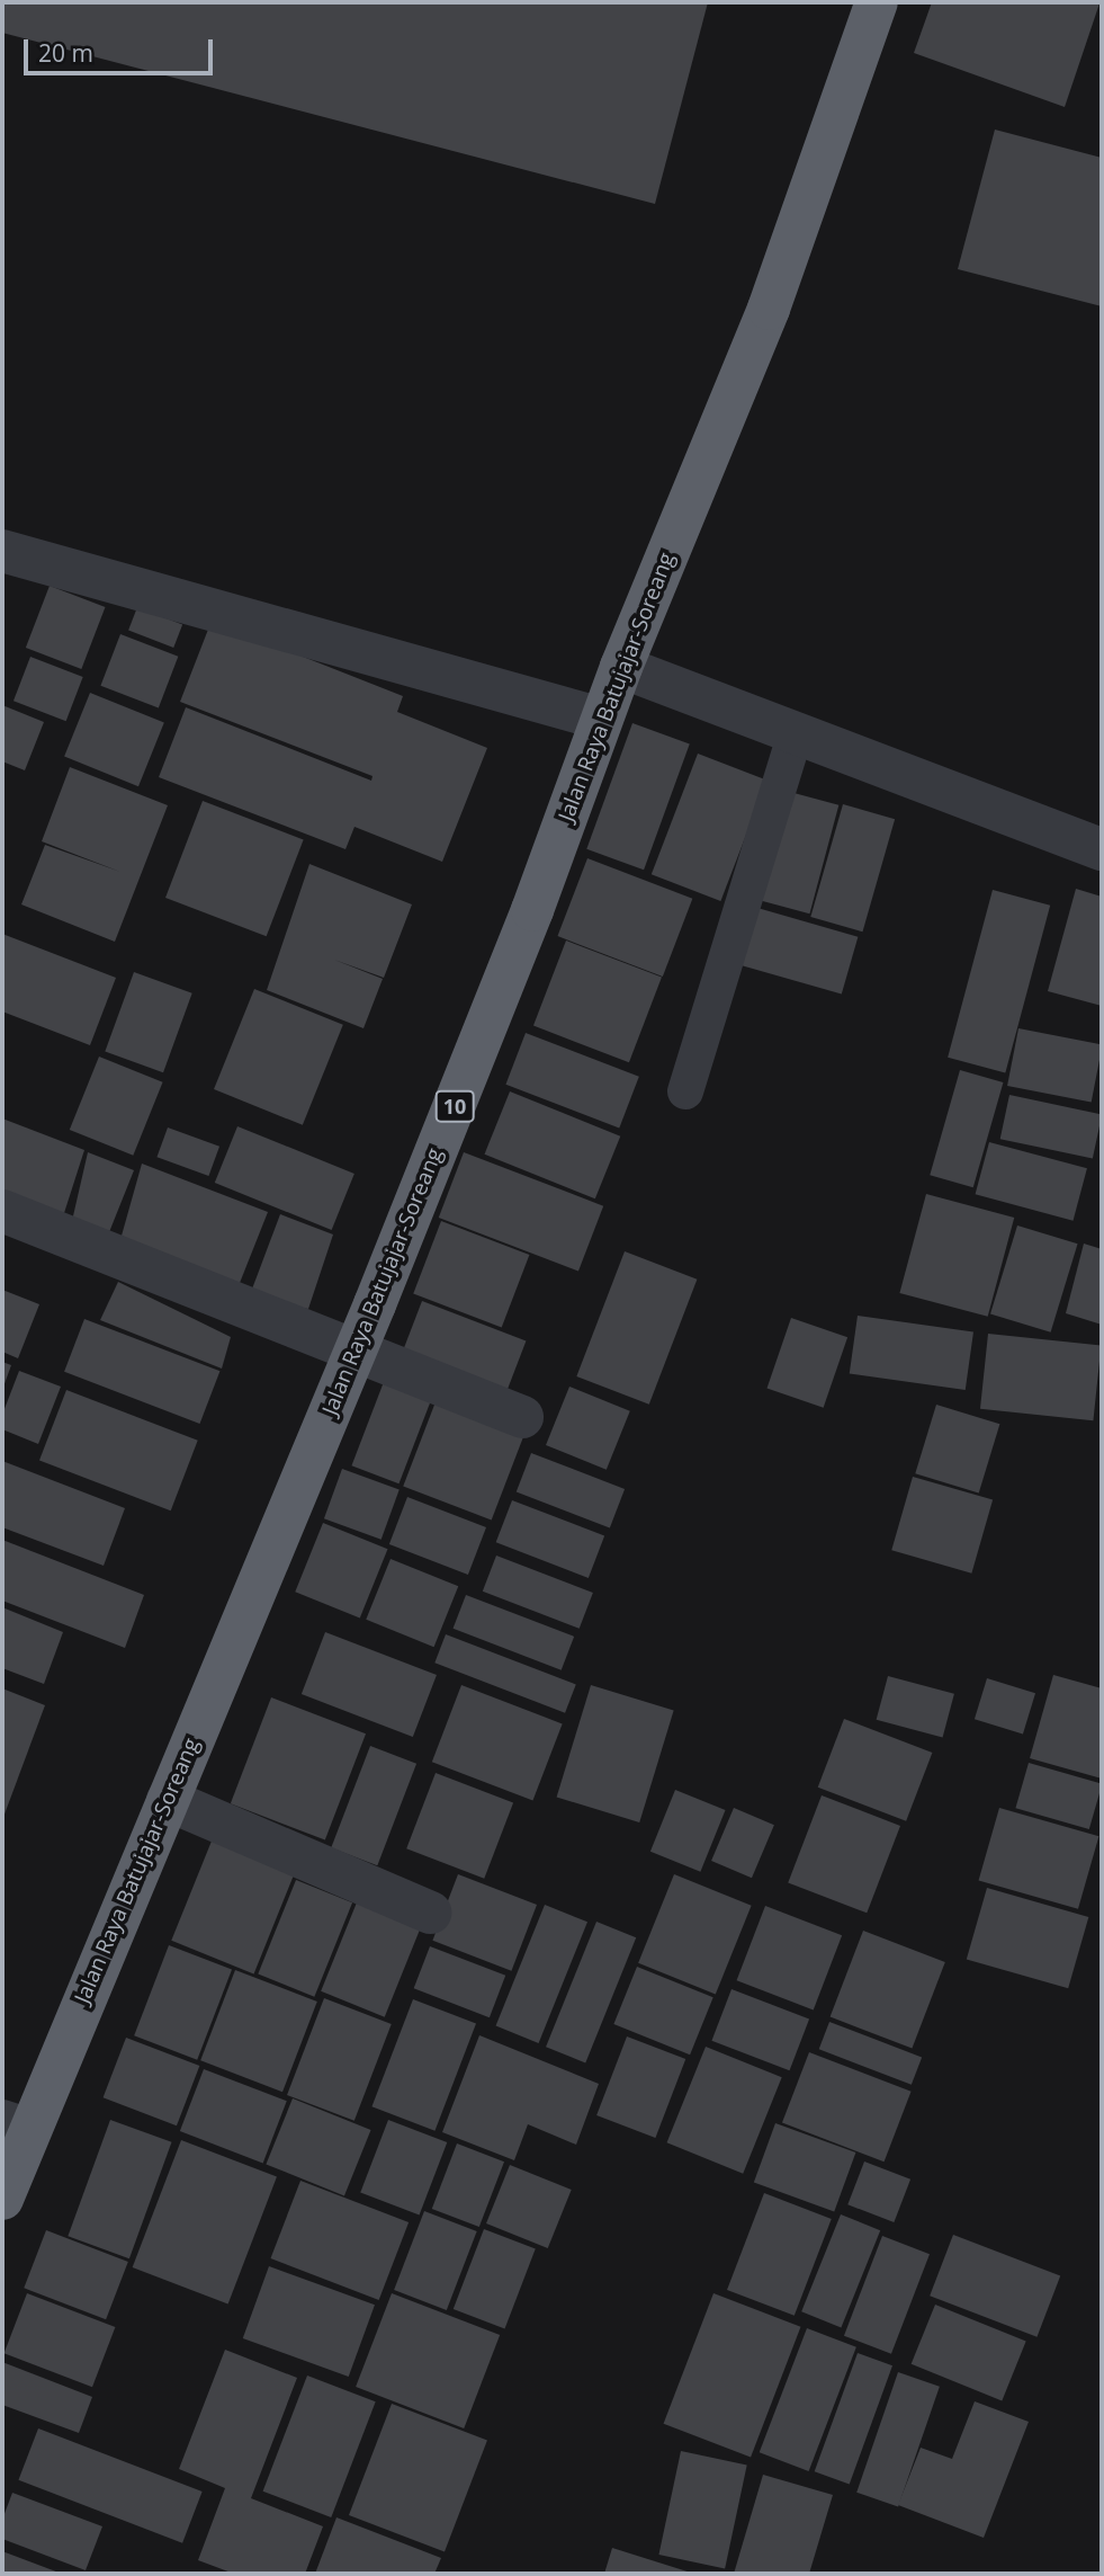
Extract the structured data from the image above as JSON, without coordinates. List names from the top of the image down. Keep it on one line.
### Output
{"streets":{"highway":["Jalan Raya Batujajar-Soreang","10"]},"scale_bar":"20 m"}
